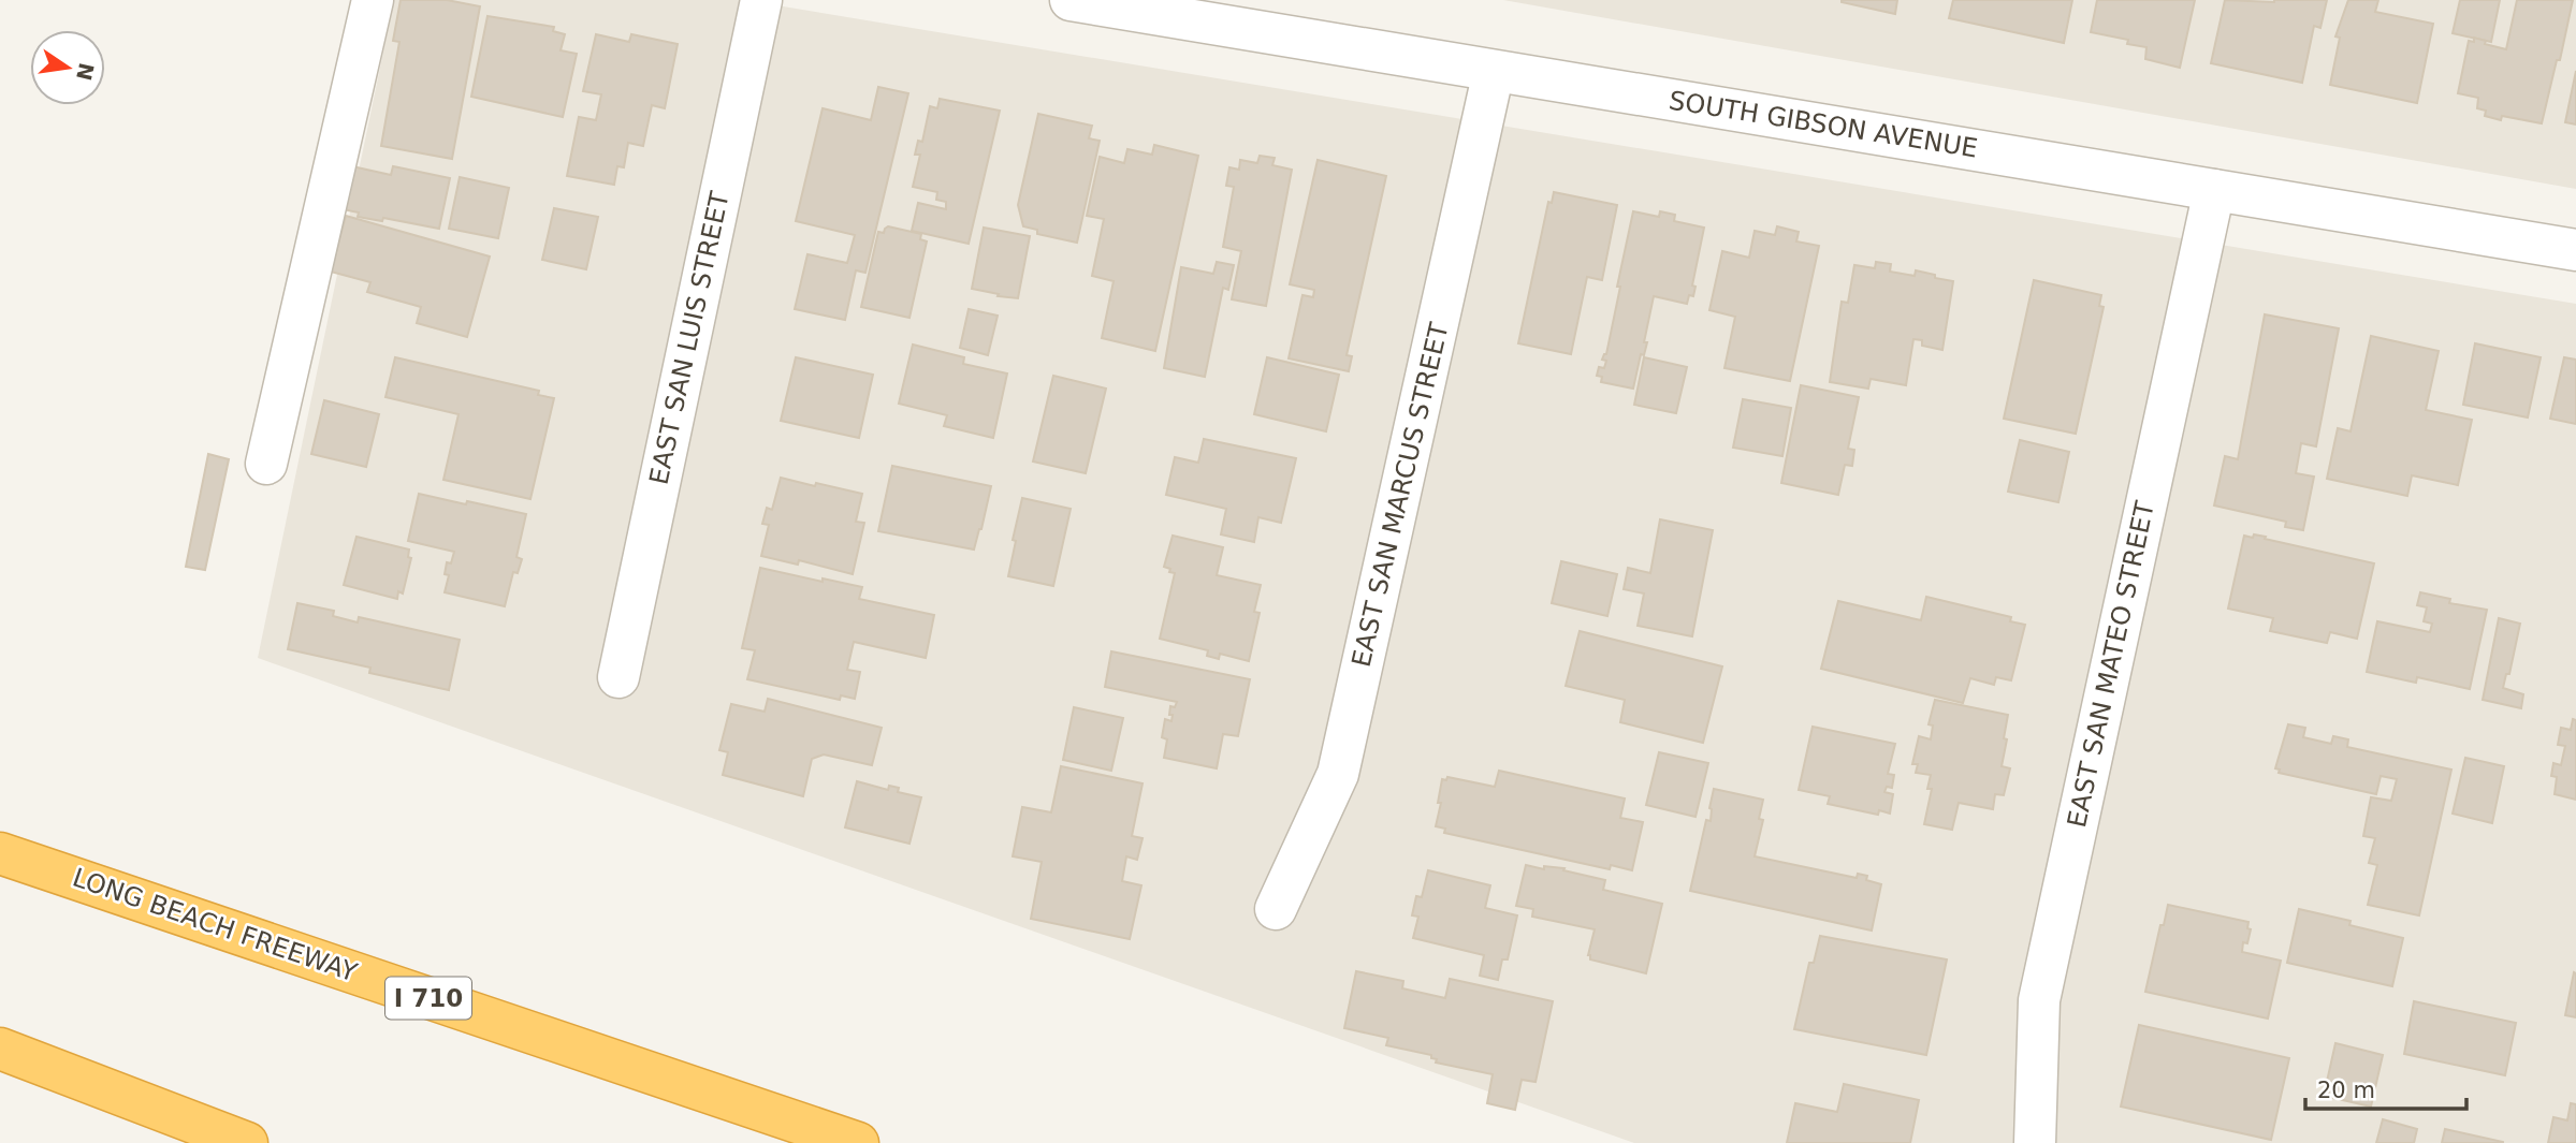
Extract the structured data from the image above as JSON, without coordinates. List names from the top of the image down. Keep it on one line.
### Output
{"streets":{"highway":["LONG BEACH FREEWAY","I 710"],"street":["SOUTH GIBSON AVENUE","EAST SAN LUIS STREET","EAST SAN MARCUS STREET","EAST SAN MATEO STREET"]},"crossings":[["SOUTH GIBSON AVENUE","EAST SAN MARCUS STREET"],["SOUTH GIBSON AVENUE","EAST SAN MATEO STREET"]],"scale_bar":"20 m","north":"right"}
